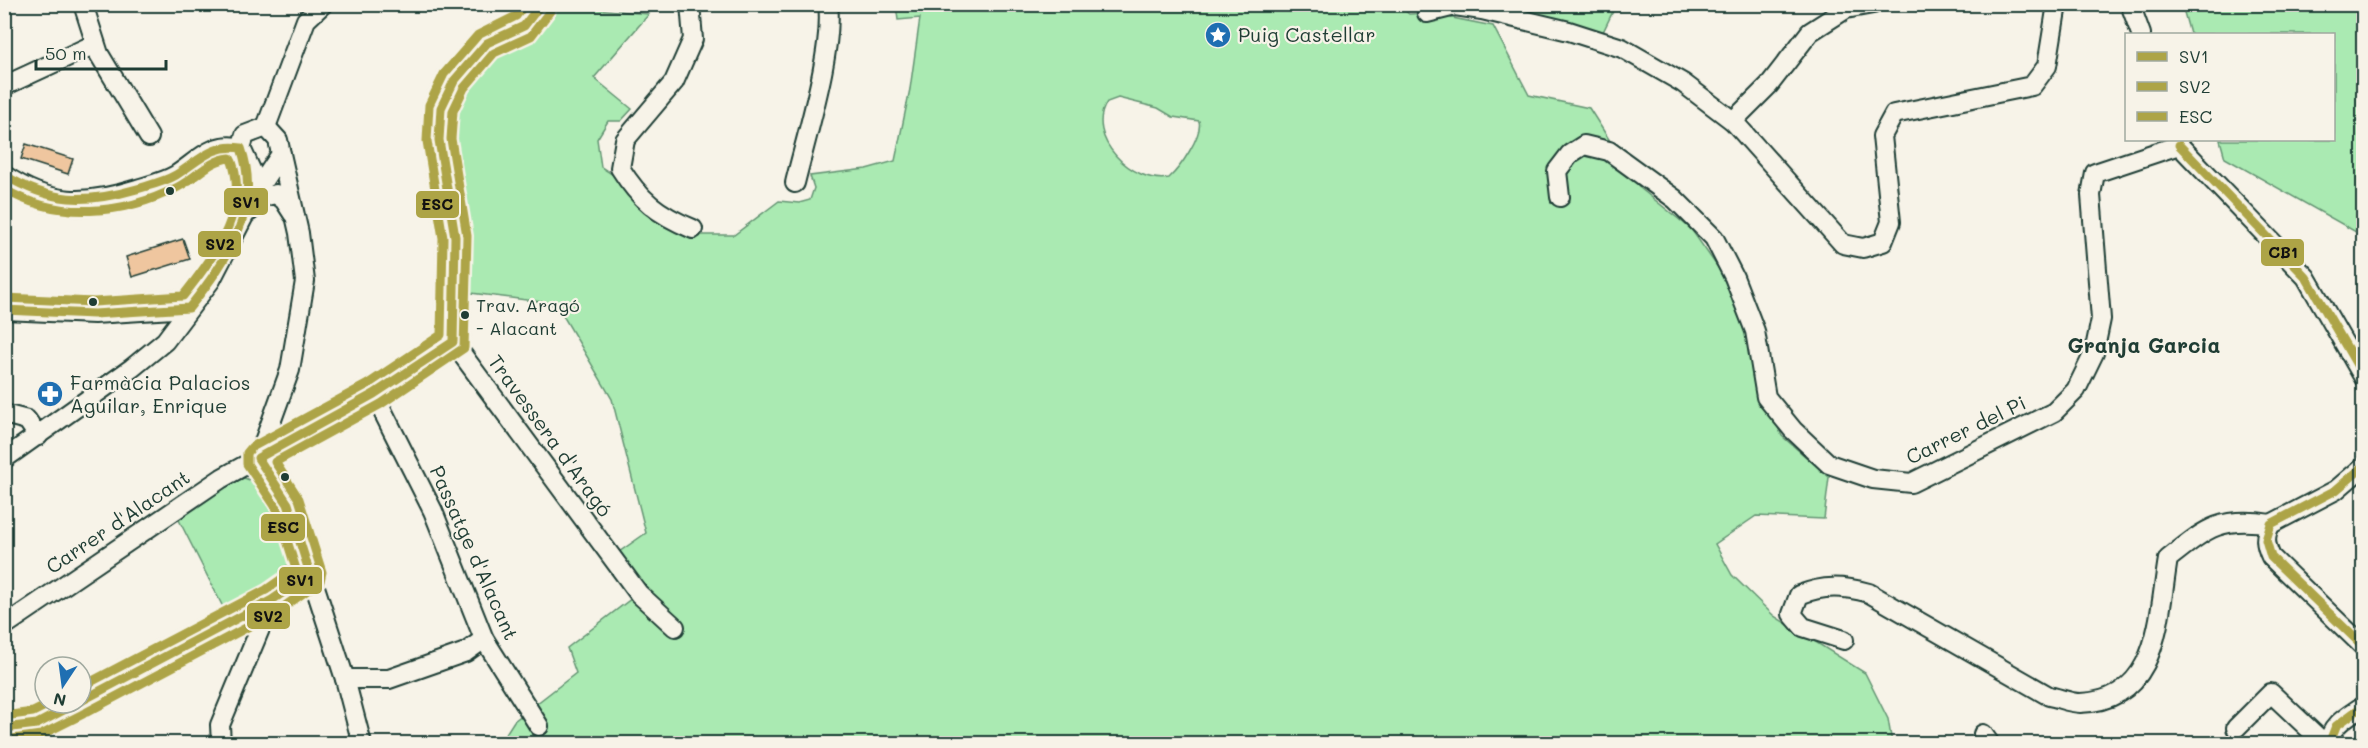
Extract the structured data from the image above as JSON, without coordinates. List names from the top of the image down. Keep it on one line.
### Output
{"streets":{"street":["Carrer del Pi","Travessera d'Aragó","Carrer d'Alacant","Passatge d'Alacant"]},"crossings":[["Travessera d'Aragó","Carrer d'Alacant"],["Carrer d'Alacant","Passatge d'Alacant"]],"districts":["Granja Garcia"],"places":{"place":["Puig Castellar"],"other":["Trav. Aragó - Alacant"],"pharmacy":["Farmàcia Palacios Aguilar, Enrique"]},"lines":["transit line SV1","transit line ESC","transit line SV2","transit line CB1"],"legend":["SV1","SV2","ESC"],"scale_bar":"50 m","north":"bottom"}
